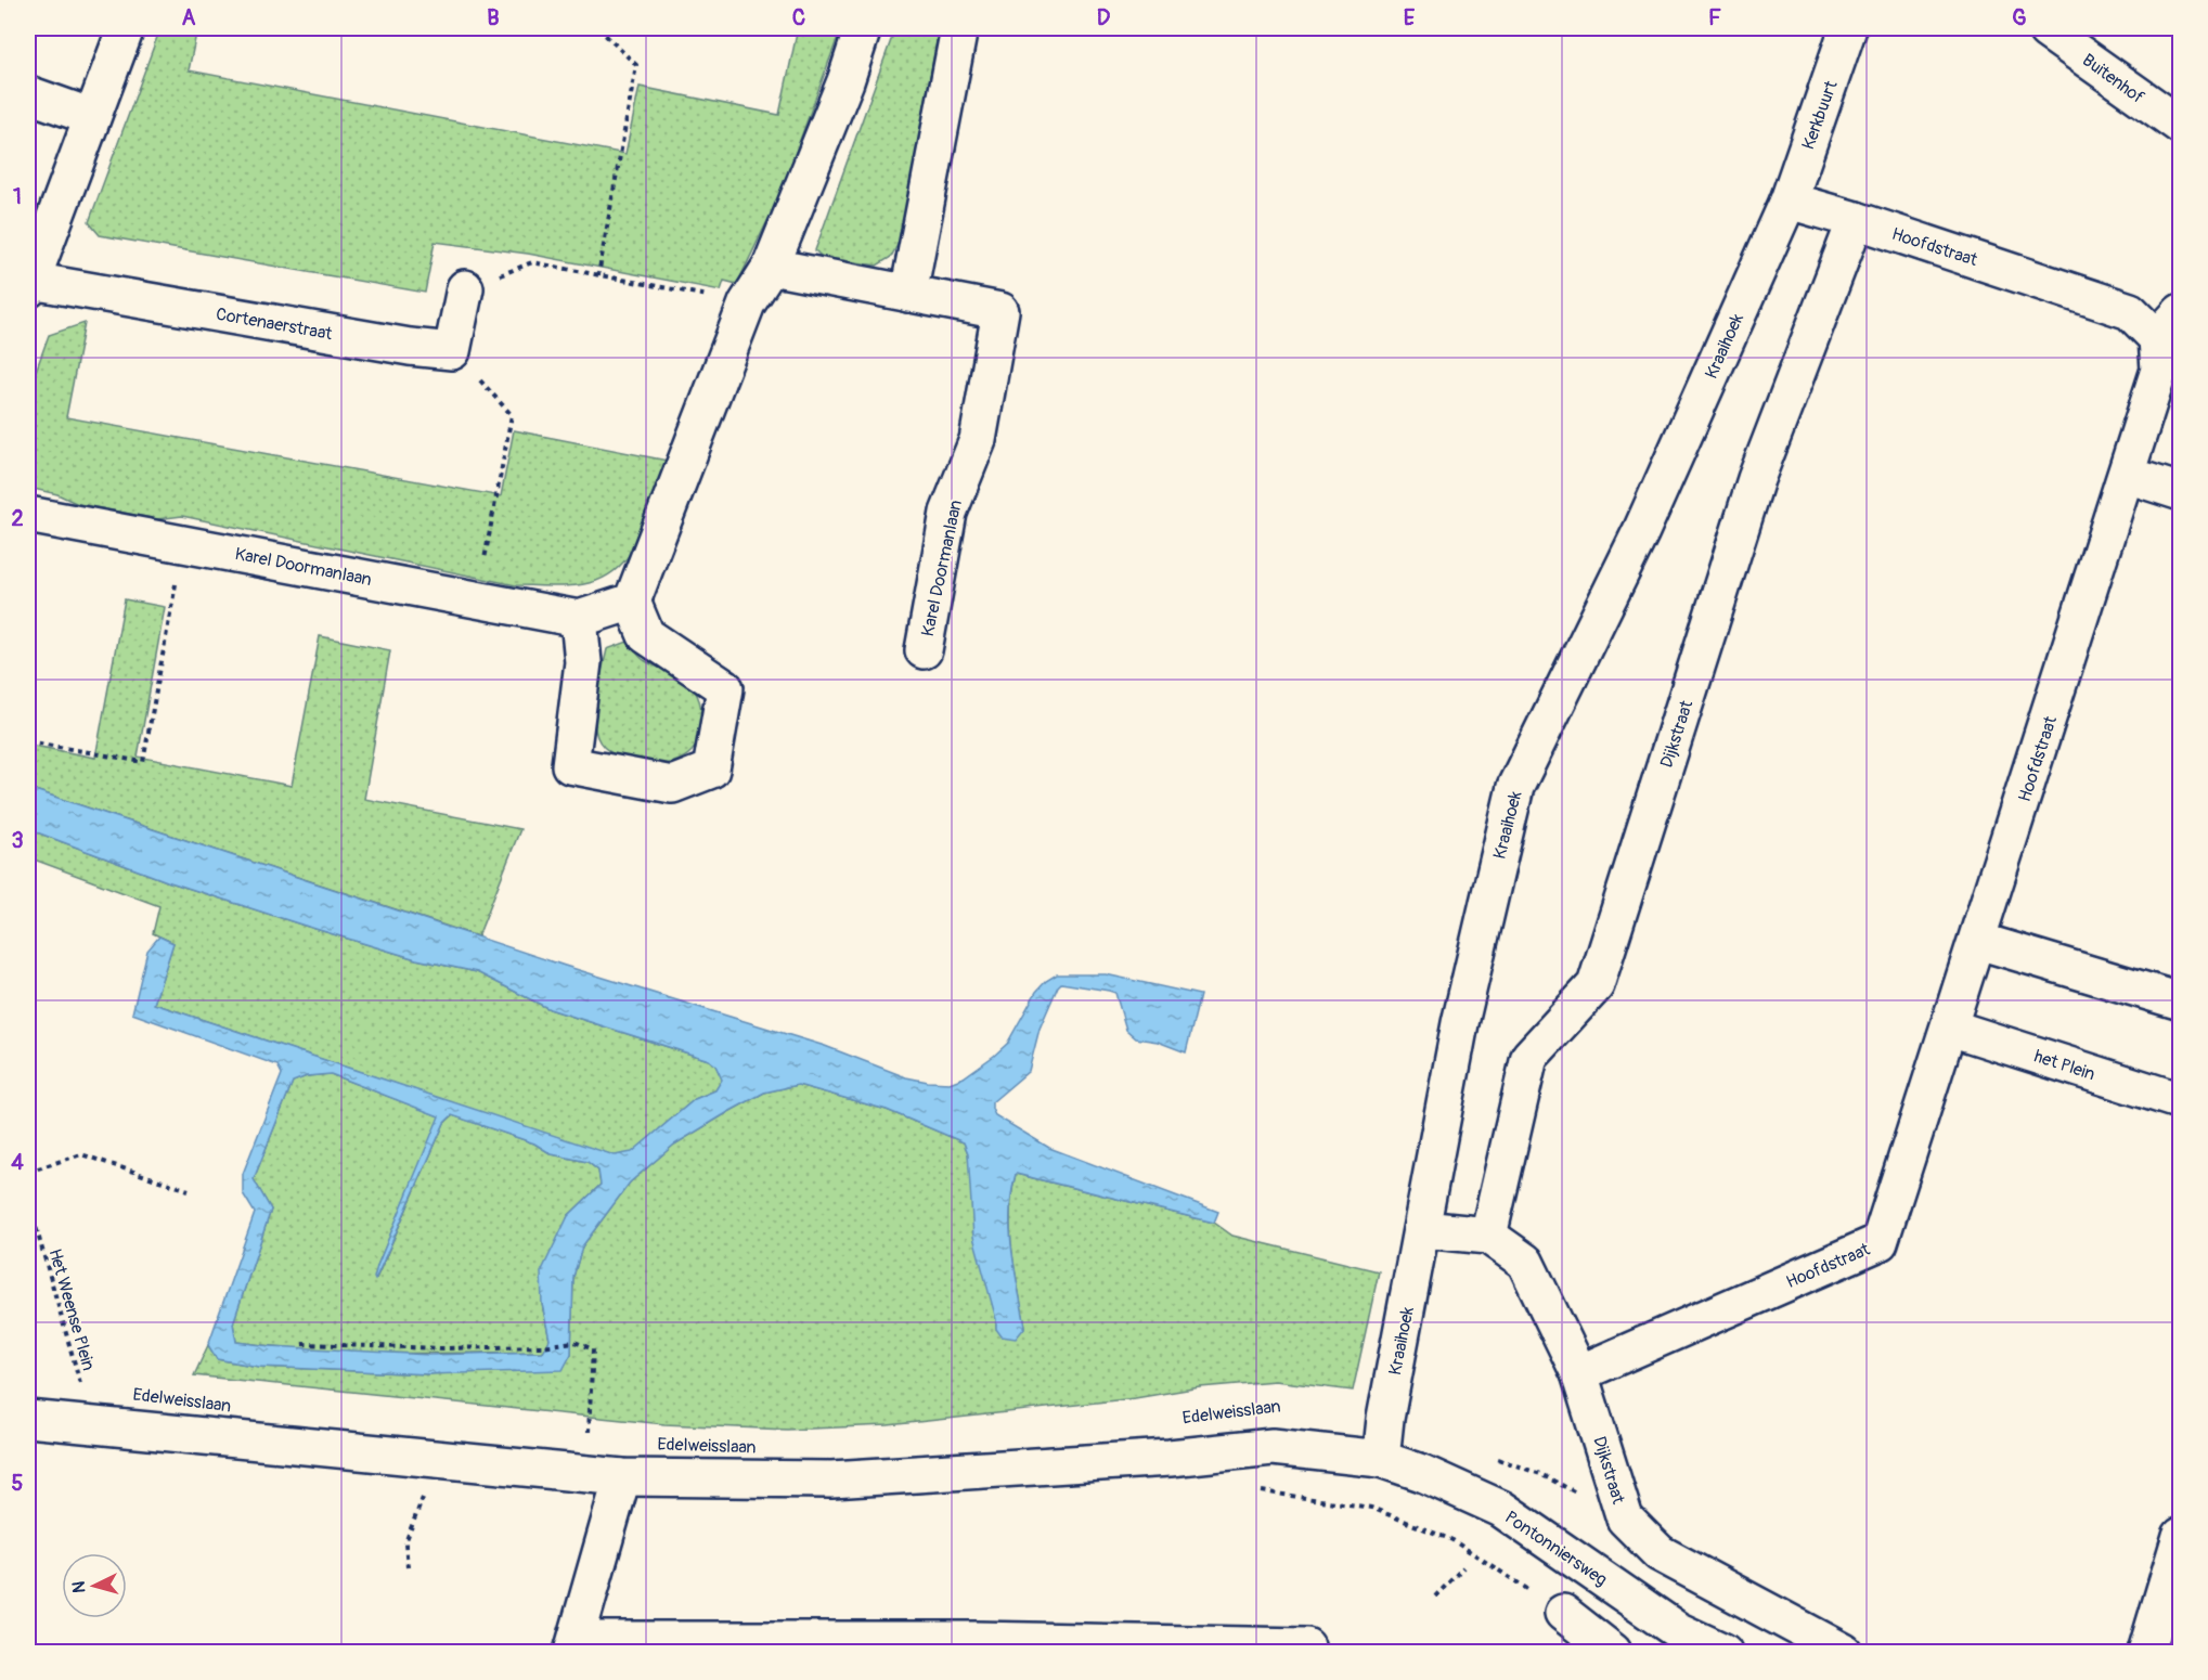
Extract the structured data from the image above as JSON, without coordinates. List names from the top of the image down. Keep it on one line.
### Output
{"streets":{"street":["Buitenhof","Kerkbuurt","Hoofdstraat","Cortenaerstraat","Kraaihoek","Karel Doormanlaan","Dijkstraat","het Plein","Edelweisslaan","Pontonniersweg"],"path":["Het Weense Plein"]},"crossings":[["Kerkbuurt","Hoofdstraat"],["Kerkbuurt","Kraaihoek"],["Hoofdstraat","Kraaihoek"],["Hoofdstraat","Dijkstraat"],["Hoofdstraat","het Plein"],["Kraaihoek","Dijkstraat"],["Kraaihoek","Edelweisslaan"],["Kraaihoek","Pontonniersweg"],["Edelweisslaan","Pontonniersweg"]],"north":"left","grid":{"columns":["A","B","C","D","E","F","G"],"rows":["1","2","3","4","5"]}}
